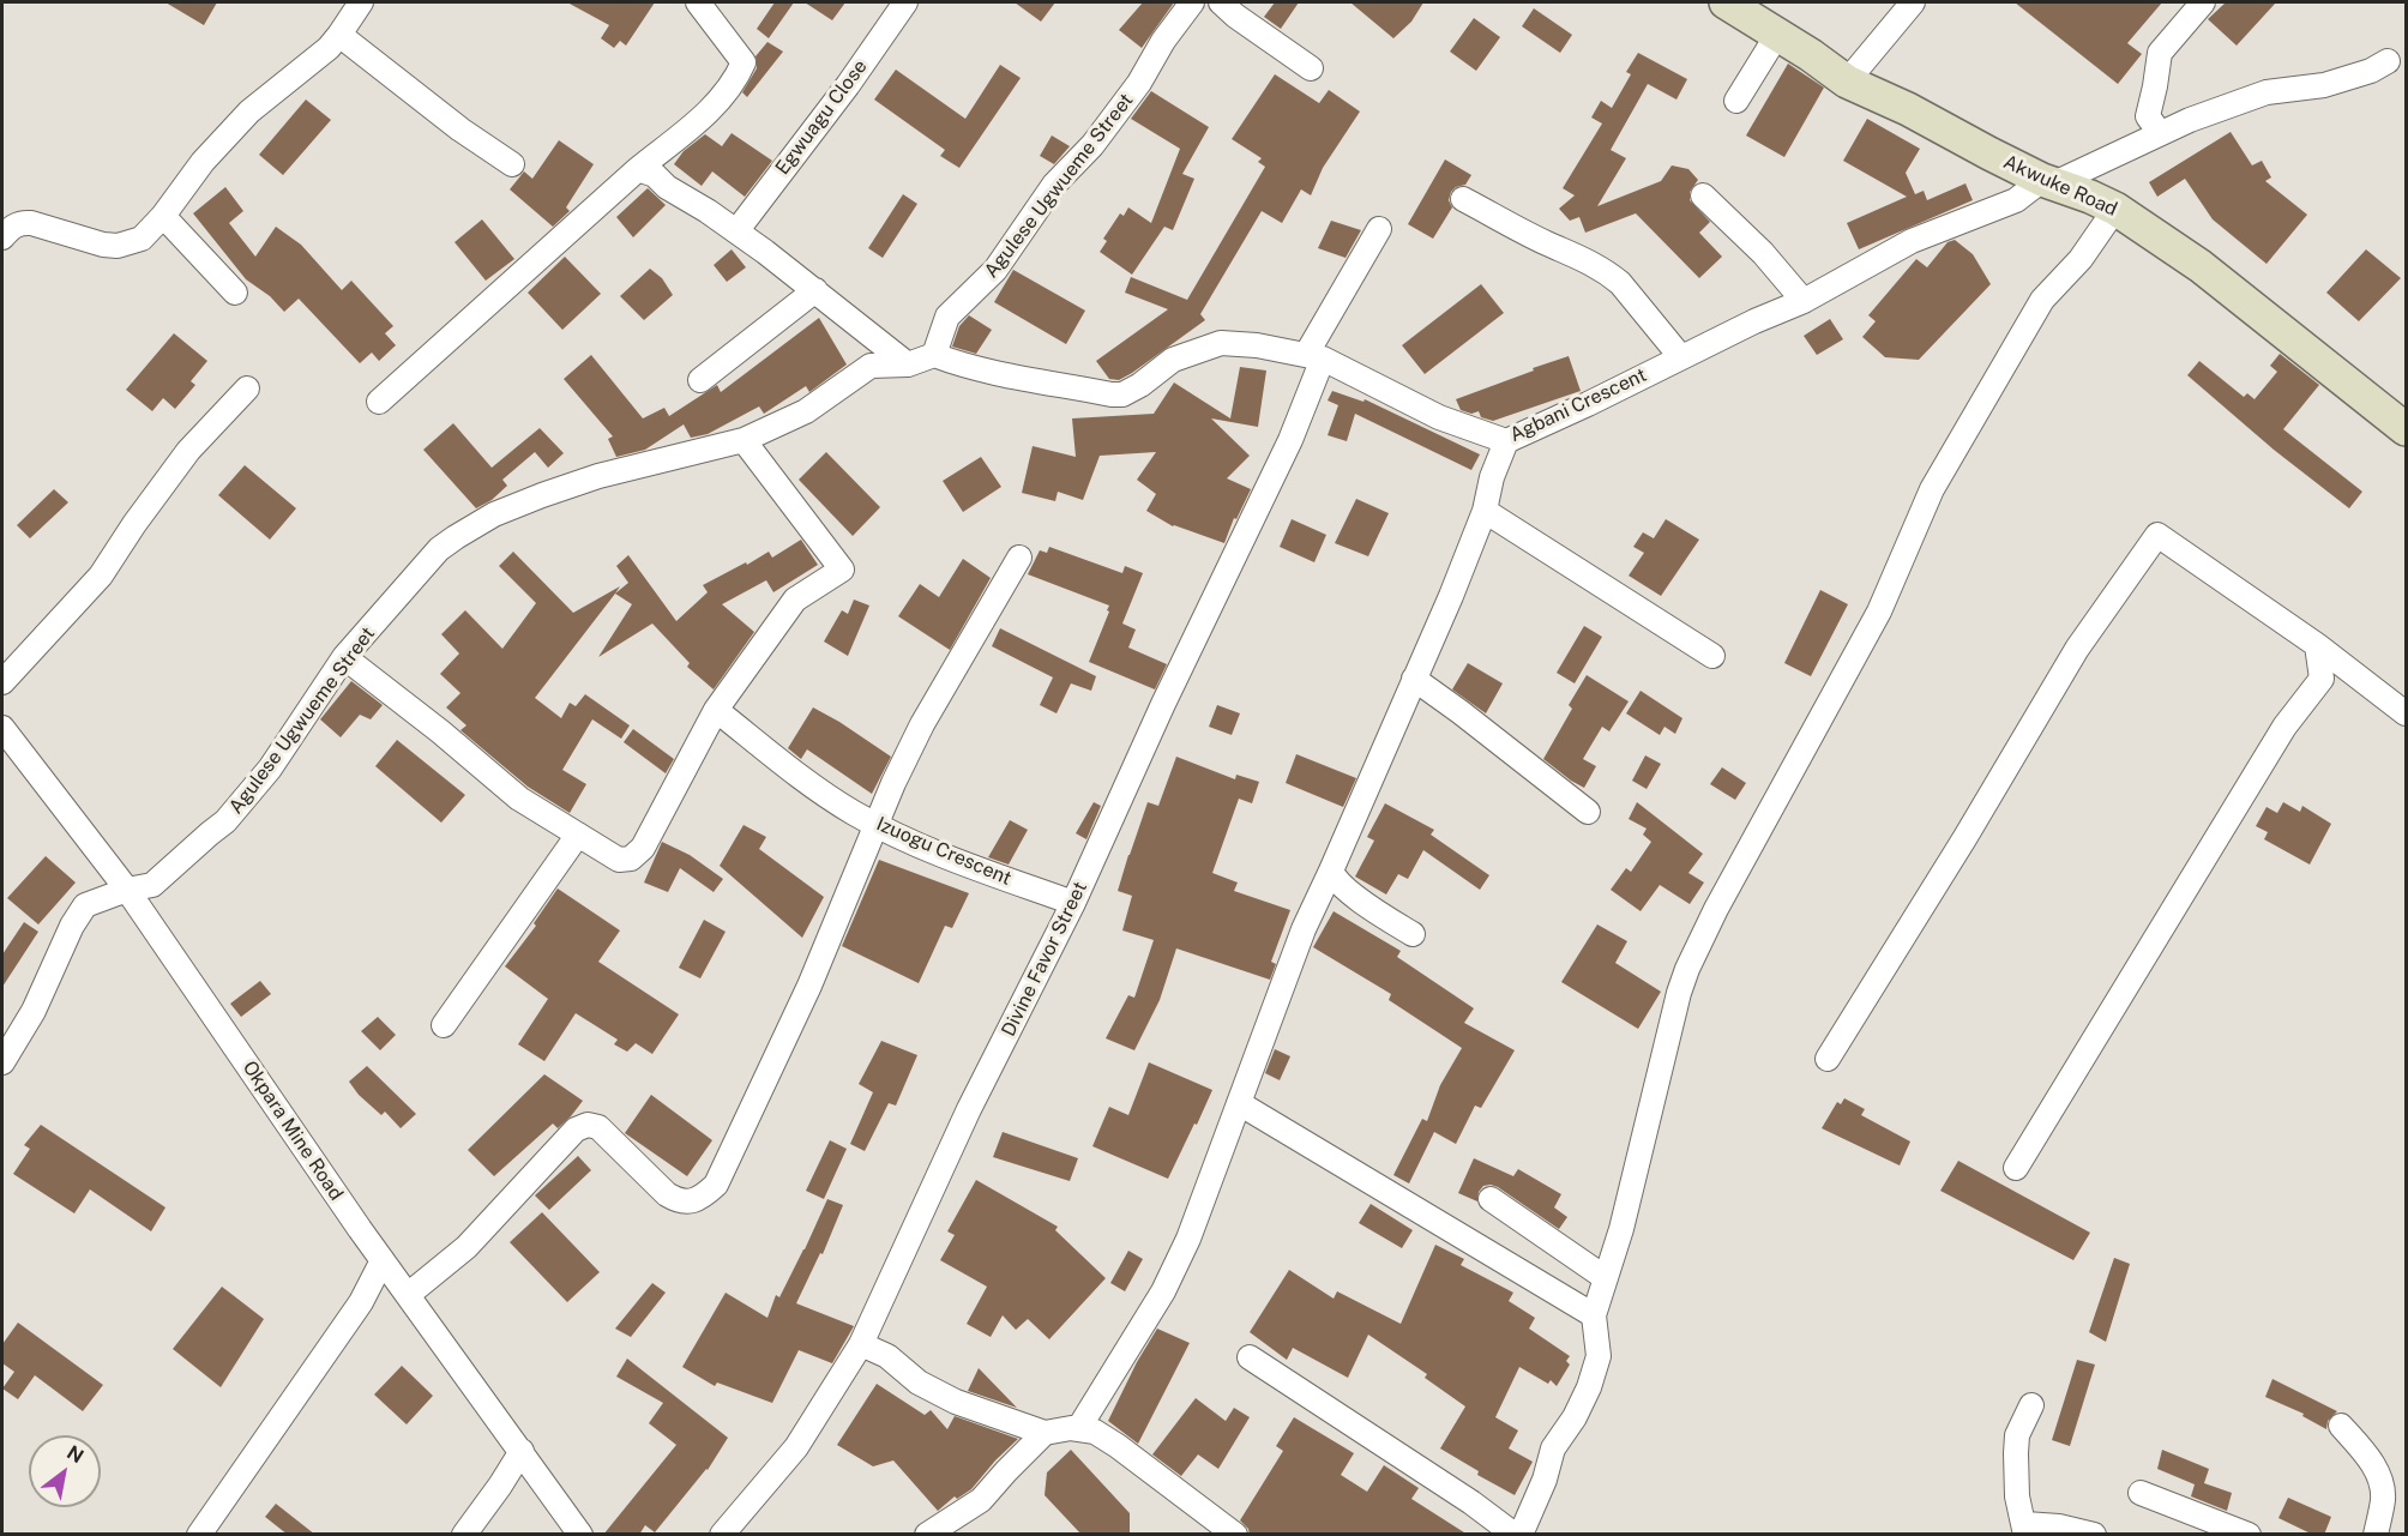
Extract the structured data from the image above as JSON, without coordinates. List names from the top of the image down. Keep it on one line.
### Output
{"streets":{"main road":["Akwuke Road"],"street":["Egwuagu Close","Agulese Ugwueme Street","Agbani Crescent","Izuogu Crescent","Divine Favor Street","Okpara Mine Road"]},"crossings":[["Agulese Ugwueme Street","Agbani Crescent"],["Agulese Ugwueme Street","Okpara Mine Road"],["Akwuke Road","Agbani Crescent"],["Agbani Crescent","Divine Favor Street"],["Izuogu Crescent","Divine Favor Street"]],"north":"top right"}
